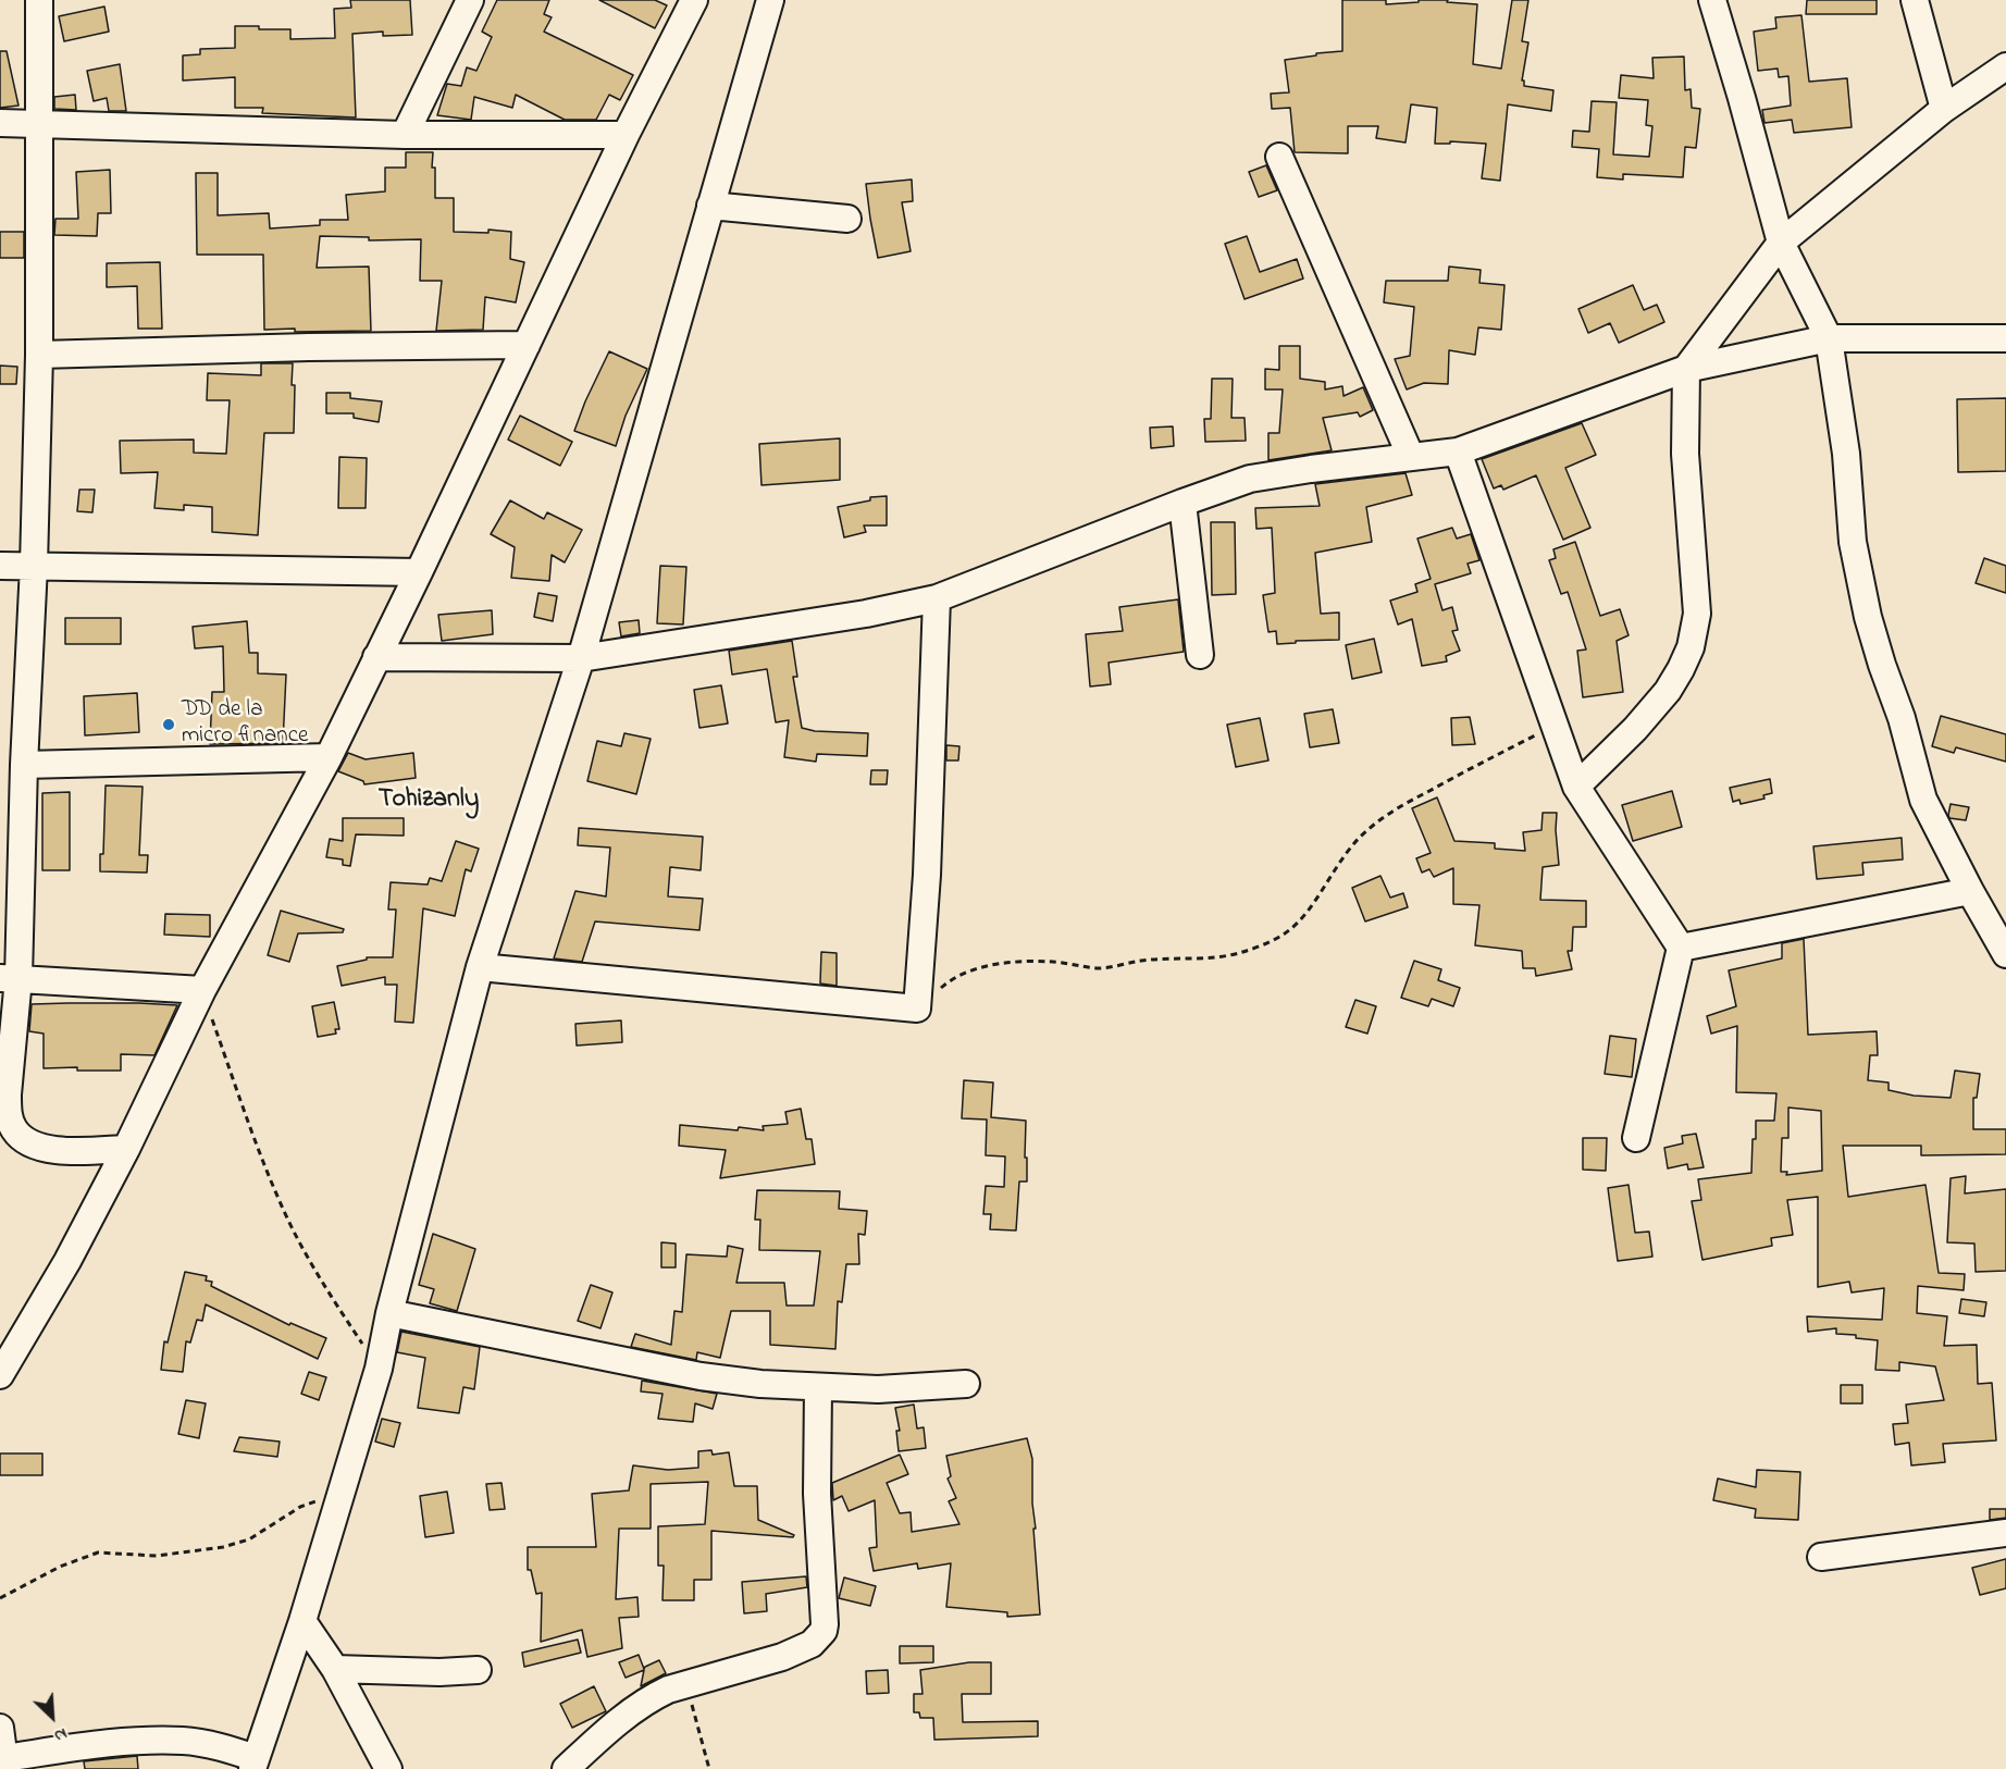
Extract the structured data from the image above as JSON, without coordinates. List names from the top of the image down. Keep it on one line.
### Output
{"districts":["Tohizanly"],"places":["DD de la micro finance"],"north":"bottom right"}
